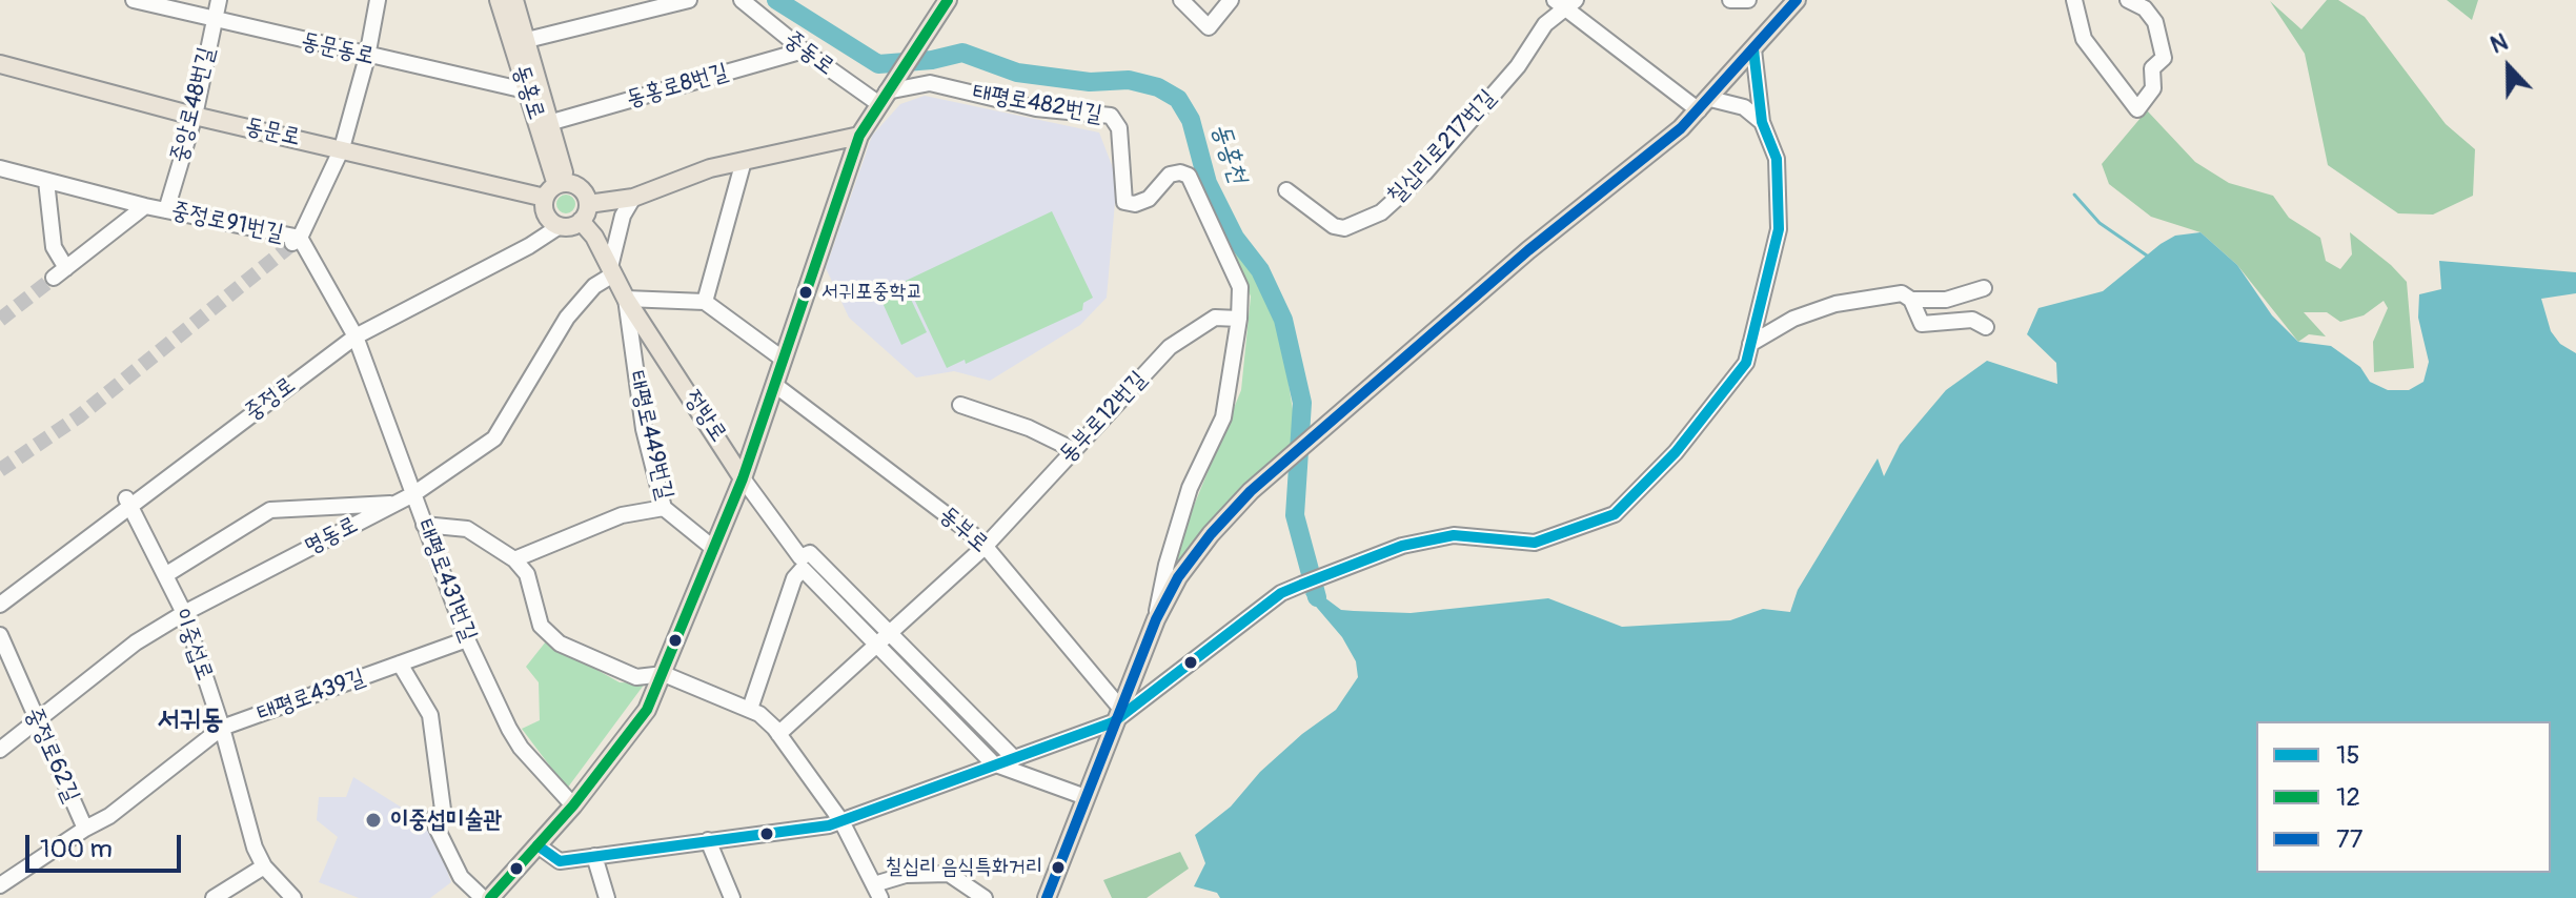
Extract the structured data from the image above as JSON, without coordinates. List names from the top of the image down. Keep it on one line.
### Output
{"streets":{"main road":["동홍로","동문로","정방로"],"street":["동문동로","중동로","동홍로8번길","태평로482번길","중앙로48번길","칠십리로217번길","중정로91번길","중정로","동부로12번길","태평로449번길","동부로","명동로","태평로431번길","이중섭로","태평로439길","중정로62길"]},"crossings":[["동문동로","동홍로"],["동문동로","중앙로48번길"],["중동로","동홍로8번길"],["중동로","태평로482번길"],["동홍로8번길","동홍로"],["동홍로","동문로"],["동홍로","정방로"],["태평로482번길","동부로12번길"],["중앙로48번길","동문로"],["중앙로48번길","중정로91번길"],["동문로","정방로"],["중정로91번길","중정로"],["중정로91번길","태평로431번길"],["중정로","태평로431번길"],["중정로","이중섭로"],["정방로","태평로449번길"],["정방로","명동로"],["동부로12번길","동부로"],["명동로","태평로431번길"],["명동로","이중섭로"],["명동로","중정로62길"],["태평로431번길","태평로439길"],["이중섭로","태평로439길"],["태평로439길","중정로62길"]],"districts":["서귀동"],"water":["동홍천"],"places":["서귀포중학교","이중섭미술관","칠십리 음식특화거리"],"lines":["transit line 12","transit line 77","transit line 15"],"legend":["15","12","77"],"scale_bar":"100 m","north":"top"}
